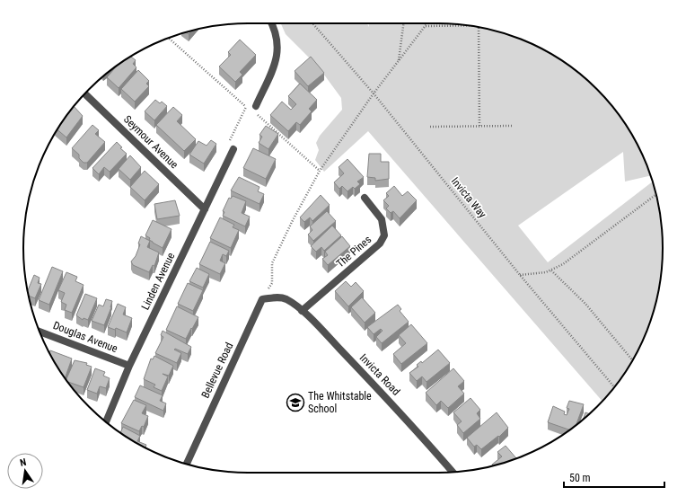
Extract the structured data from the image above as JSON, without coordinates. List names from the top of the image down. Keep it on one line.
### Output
{"streets":{"street":["Seymour Avenue","The Pines","Linden Avenue","Douglas Avenue","Bellevue Road","Invicta Road"],"path":["Invicta Way"]},"crossings":[["Seymour Avenue","Linden Avenue"],["The Pines","Invicta Road"],["Linden Avenue","Douglas Avenue"],["Bellevue Road","Invicta Road"]],"places":{"school or university":["The Whitstable School"]},"scale_bar":"50 m","north":"top"}
